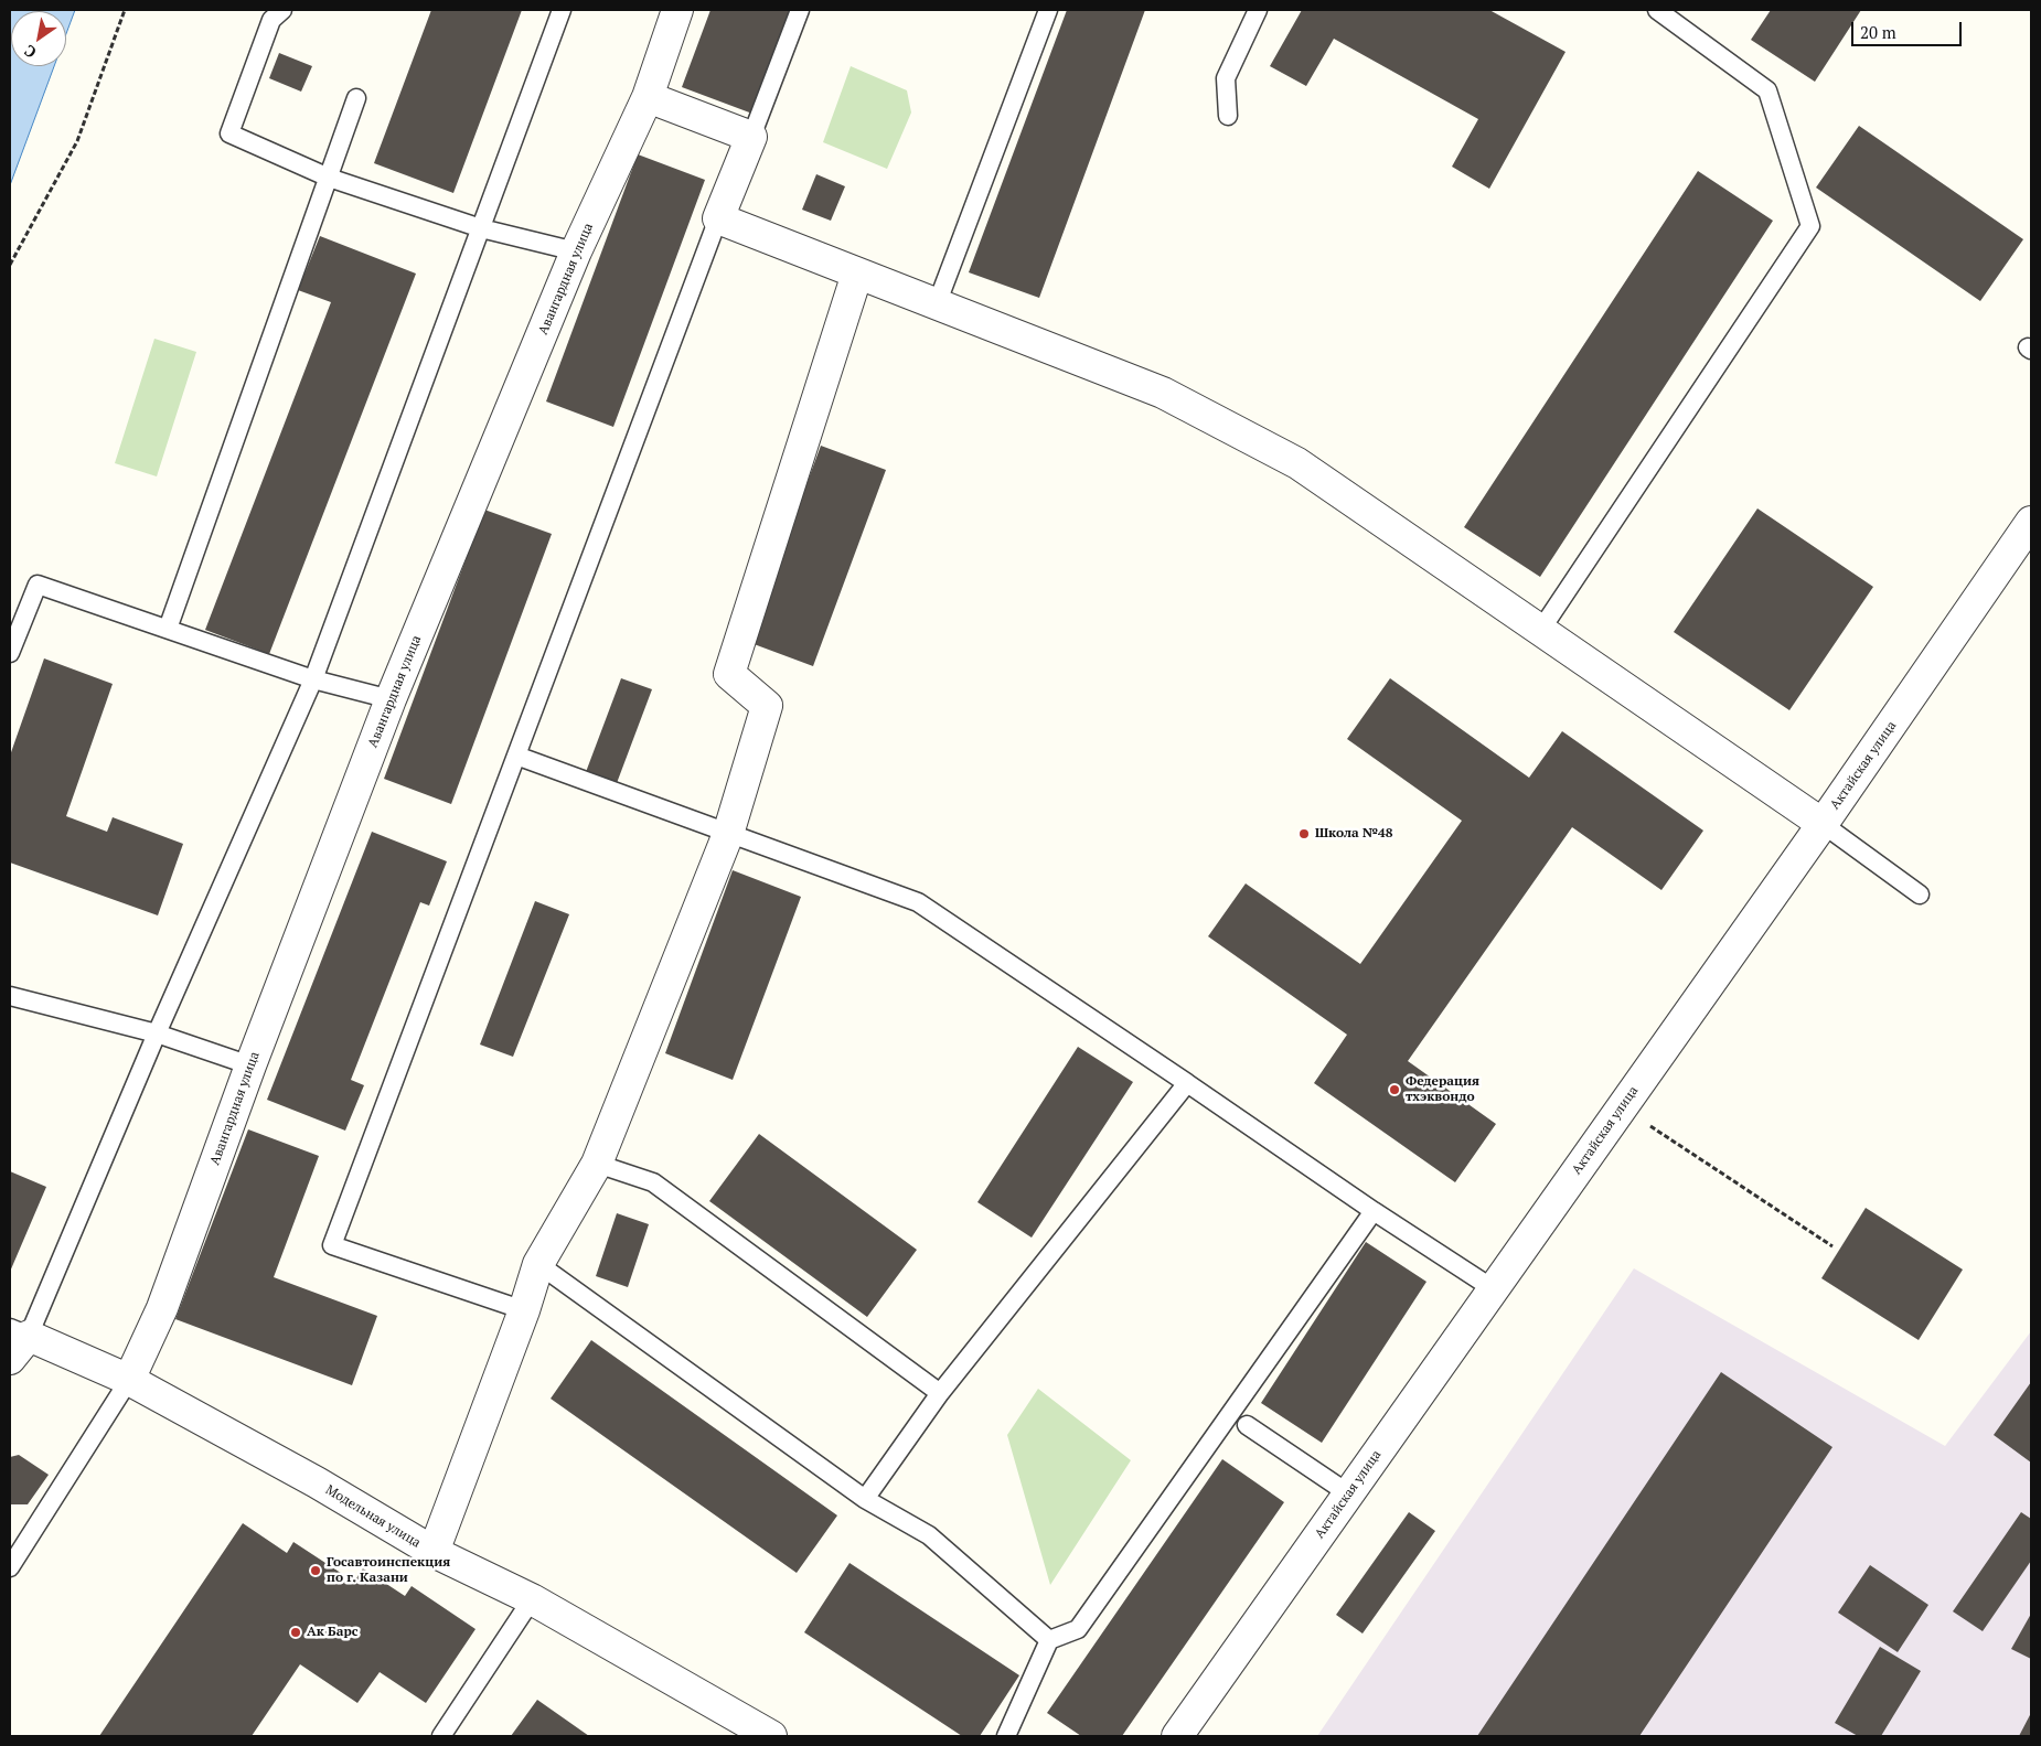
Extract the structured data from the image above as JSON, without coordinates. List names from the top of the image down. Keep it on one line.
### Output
{"streets":{"street":["Авангардная улица","Актайская улица","Модельная улица"]},"crossings":[["Авангардная улица","Модельная улица"]],"places":["Школа №48","Федерация тхэквондо","Госавтоинспекция по г. Казани","Ак Барс"],"scale_bar":"20 m","north":"bottom left"}
